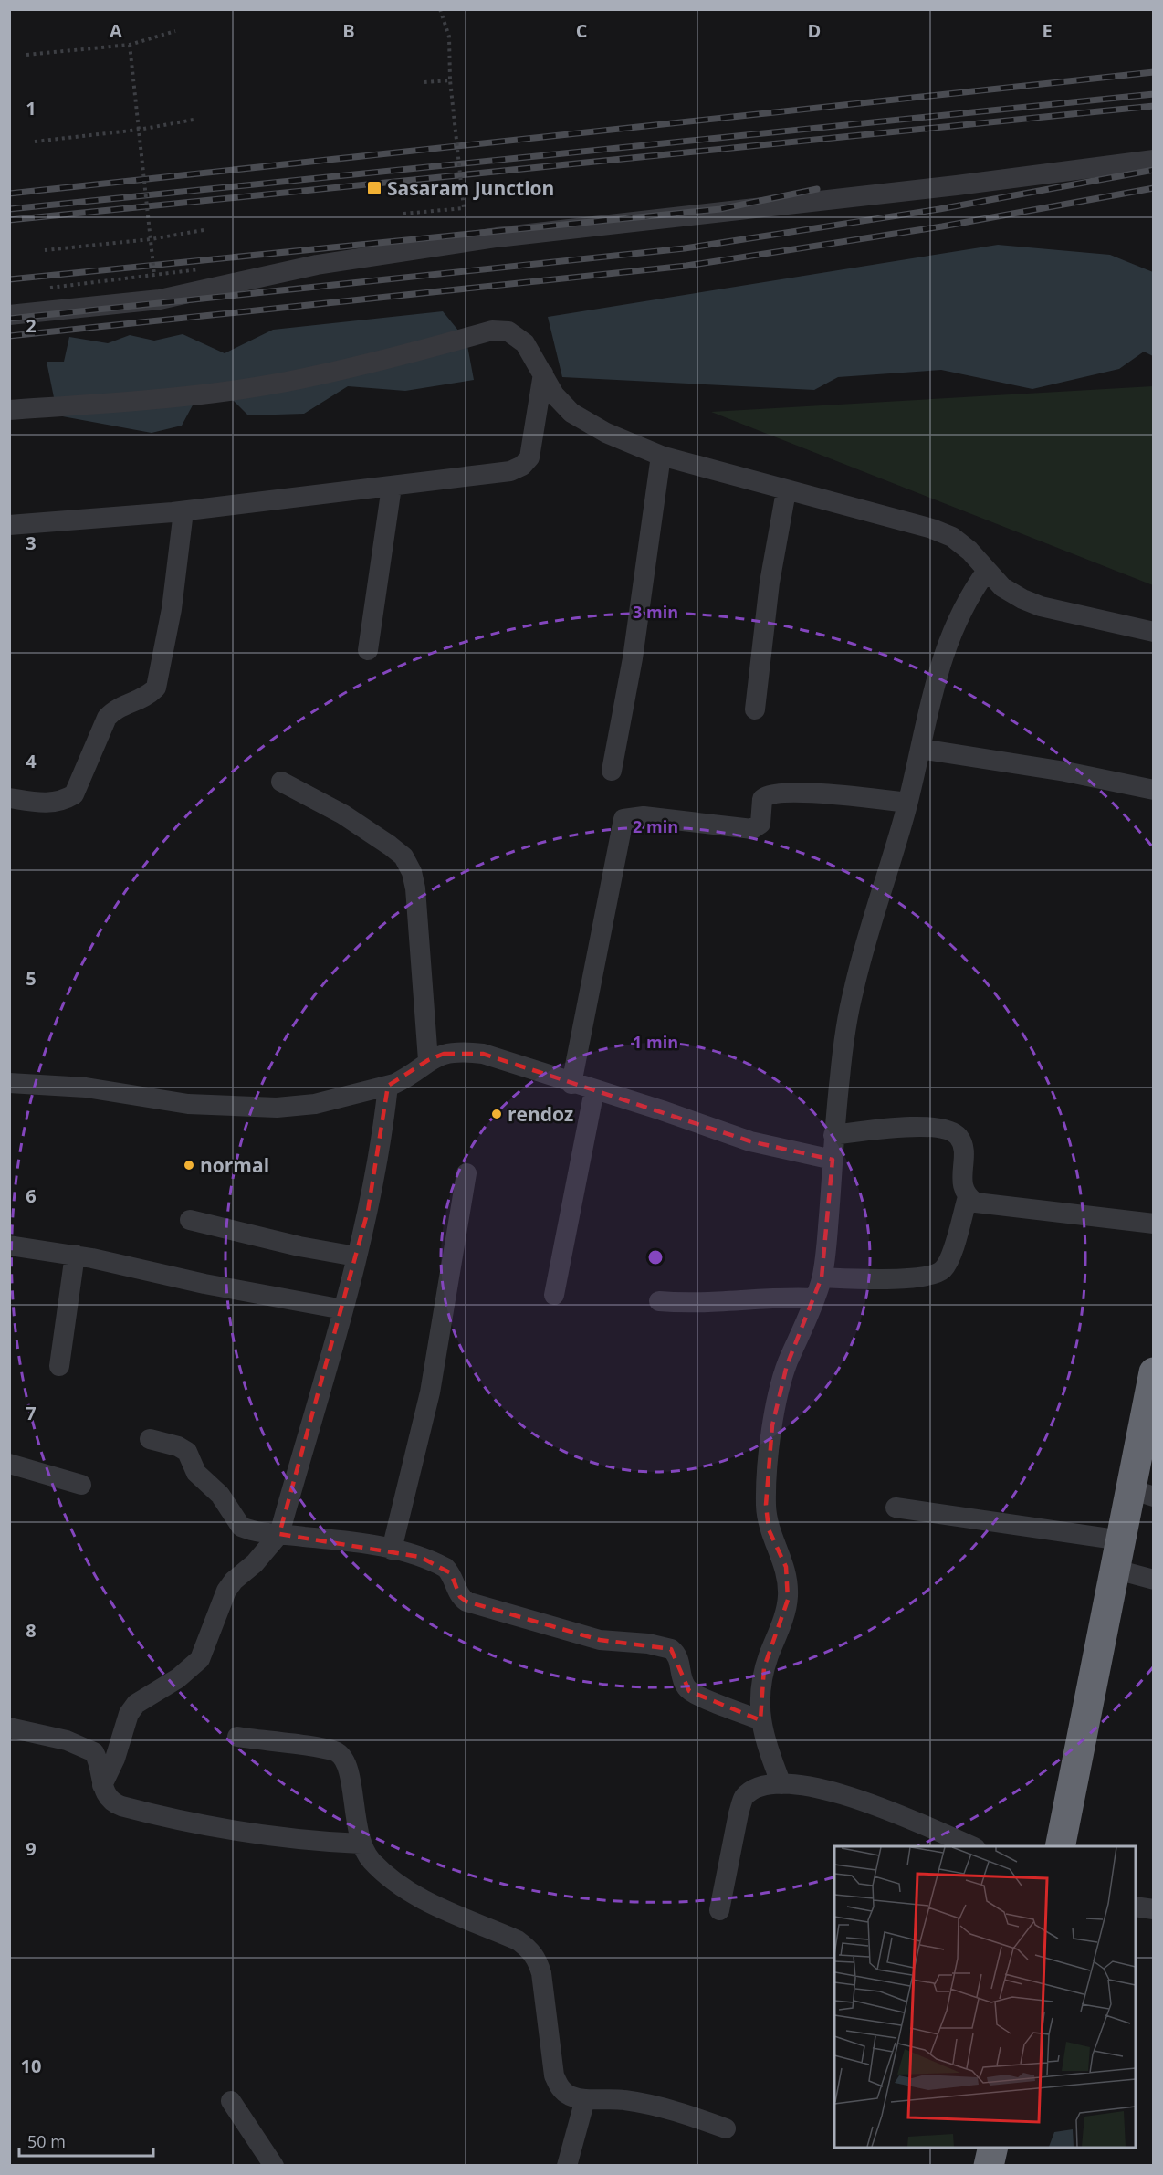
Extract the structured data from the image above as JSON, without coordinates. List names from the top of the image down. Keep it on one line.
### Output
{"places":{"transit":["Sasaram Junction"],"other":["rendoz","normal"]},"scale_bar":"50 m","grid":{"columns":["A","B","C","D","E"],"rows":["1","2","3","4","5","6","7","8","9","10"]},"rings":["3 min","2 min","1 min"]}
